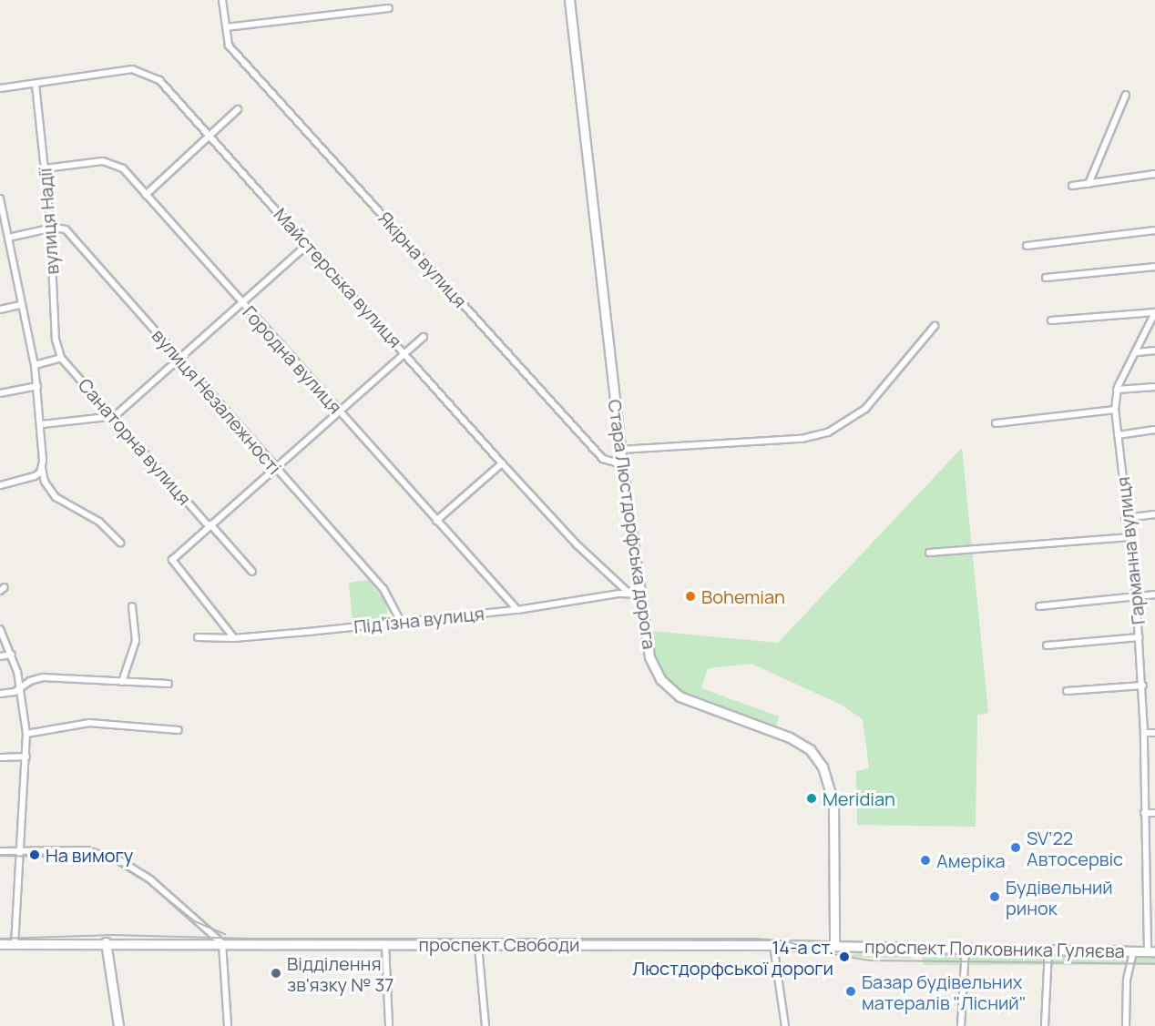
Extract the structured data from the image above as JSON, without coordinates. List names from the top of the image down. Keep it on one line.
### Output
{"streets":{"main road":["Стара Люстдорфська дорога","проспект Свободи","проспект Полковника Гуляєва"],"street":["вулиця Надії","Якірна вулиця","Майстерська вулиця","Городна вулиця","вулиця Незалежності","Санаторна вулиця","Гарманна вулиця","Підʼїзна вулиця"]},"crossings":[["вулиця Надії","Майстерська вулиця"],["вулиця Надії","Городна вулиця"],["вулиця Надії","вулиця Незалежності"],["вулиця Надії","Санаторна вулиця"],["Якірна вулиця","Стара Люстдорфська дорога"],["Майстерська вулиця","Підʼїзна вулиця"],["Городна вулиця","Підʼїзна вулиця"],["вулиця Незалежності","Підʼїзна вулиця"],["Стара Люстдорфська дорога","Підʼїзна вулиця"],["Стара Люстдорфська дорога","проспект Свободи"],["Стара Люстдорфська дорога","проспект Полковника Гуляєва"],["Гарманна вулиця","проспект Полковника Гуляєва"],["проспект Свободи","проспект Полковника Гуляєва"]],"places":["Bohemian","Meridian","SV’22 Автосервіс","На вимогу","Амеріка","Будівельний ринок","14-а ст. Люстдорфської дороги","Відділення зв'язку № 37","Базар будівельних матералів \"Лісний\""]}
